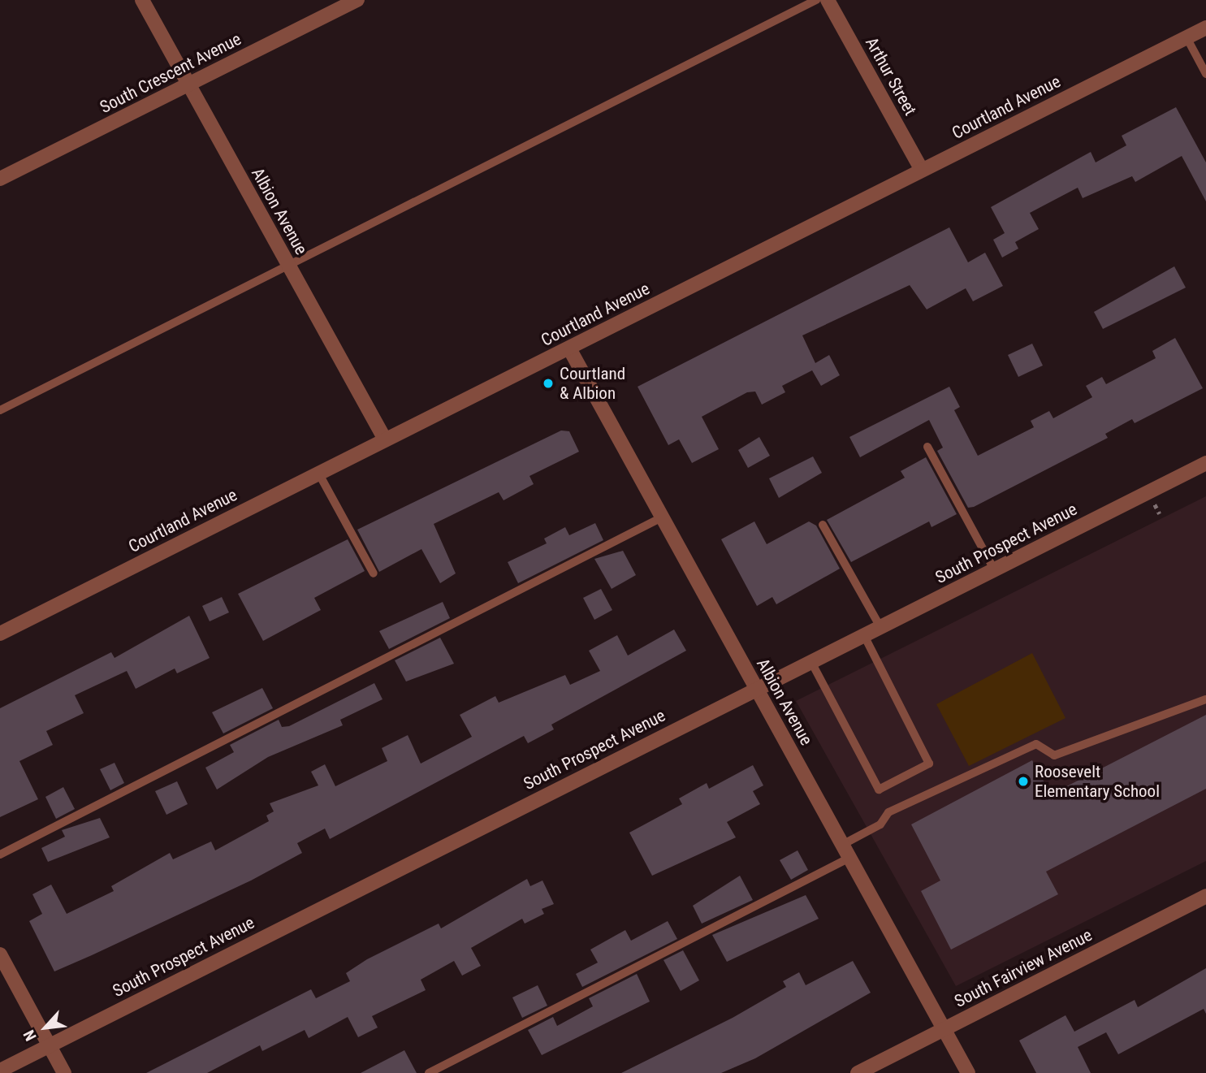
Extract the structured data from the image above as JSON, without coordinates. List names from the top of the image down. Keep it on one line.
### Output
{"streets":{"street":["South Crescent Avenue","Arthur Street","Courtland Avenue","Albion Avenue","South Prospect Avenue","South Fairview Avenue"]},"crossings":[["South Crescent Avenue","Albion Avenue"],["Arthur Street","Courtland Avenue"],["Courtland Avenue","Albion Avenue"],["Albion Avenue","South Prospect Avenue"],["Albion Avenue","South Fairview Avenue"]],"places":["Courtland & Albion","Roosevelt Elementary School"],"north":"bottom left"}
